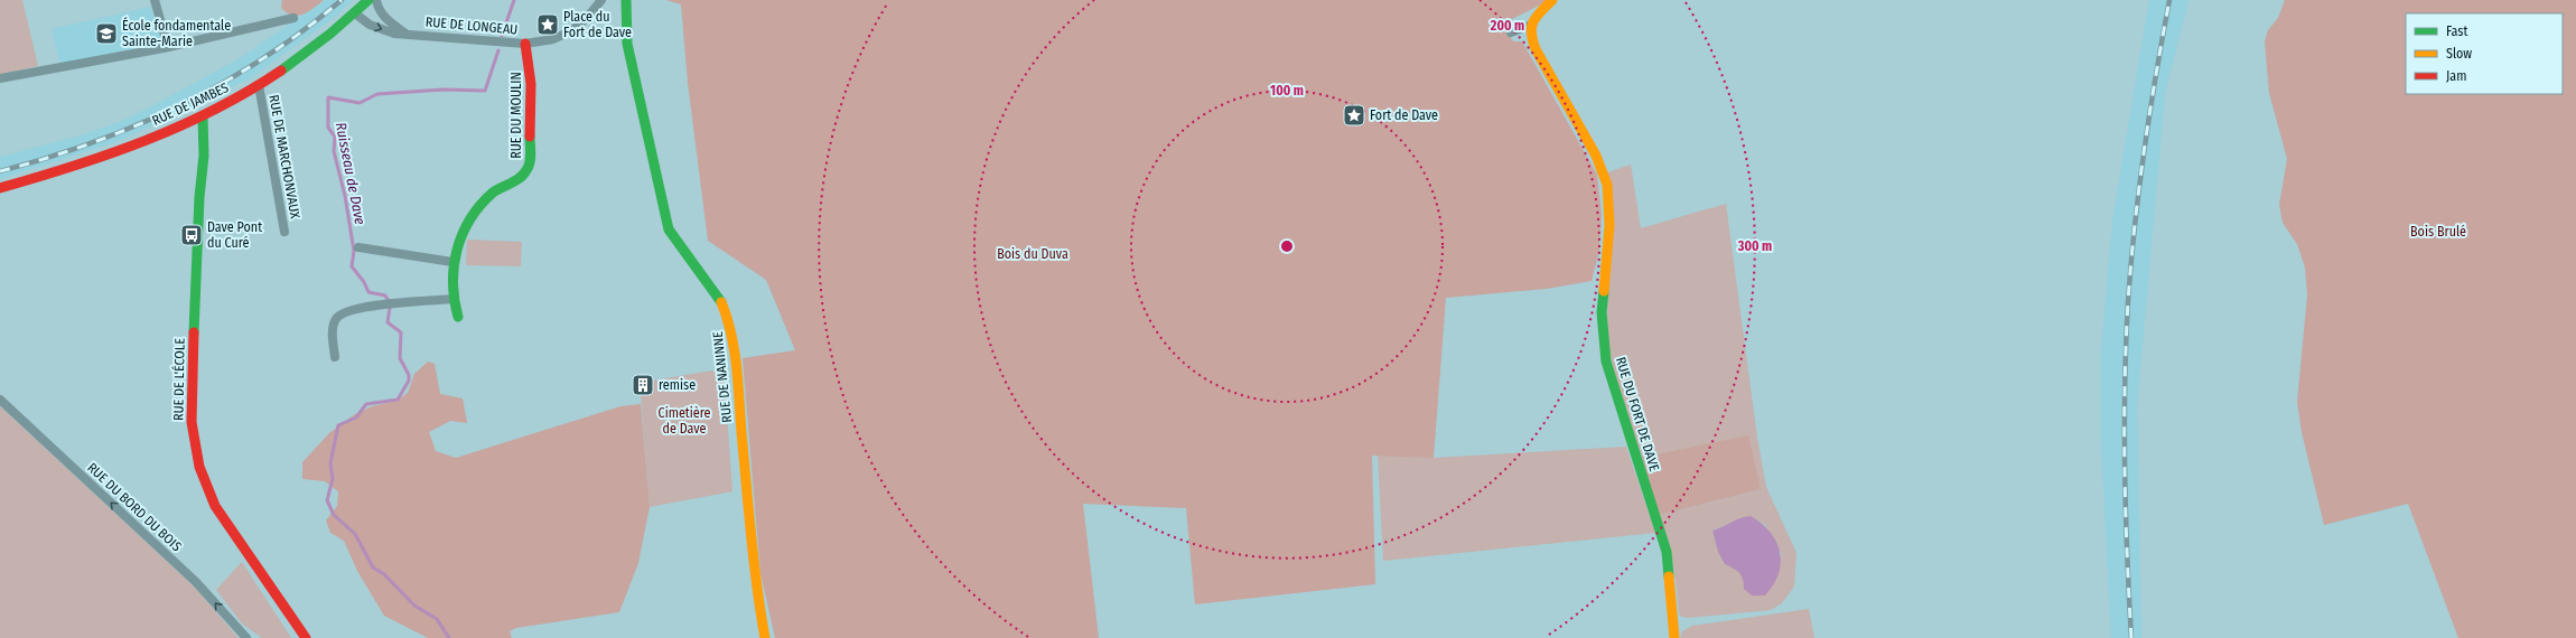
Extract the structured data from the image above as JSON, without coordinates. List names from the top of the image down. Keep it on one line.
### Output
{"streets":{"street":["RUE DE LONGEAU","RUE DE JAMBES","RUE DU MOULIN","RUE DE MARCHONVAUX","RUE DE NANINNE","RUE DE L'ÉCOLE","RUE DU FORT DE DAVE","RUE DU BORD DU BOIS"]},"crossings":[["RUE DE LONGEAU","RUE DE JAMBES"],["RUE DE LONGEAU","RUE DU MOULIN"],["RUE DE JAMBES","RUE DE MARCHONVAUX"],["RUE DE JAMBES","RUE DE L'ÉCOLE"]],"one_way":["RUE DU BORD DU BOIS"],"water":["Ruisseau de Dave"],"parks":["Bois Brulé","Bois du Duva","Cimetière de Dave"],"places":{"place":["Place du Fort de Dave","Fort de Dave"],"school or university":["École fondamentale Sainte-Marie"],"bus stop":["Dave Pont du Curé"],"building":["remise"]},"legend":["Fast","Slow","Jam"],"rings":["200 m","100 m","300 m"]}
